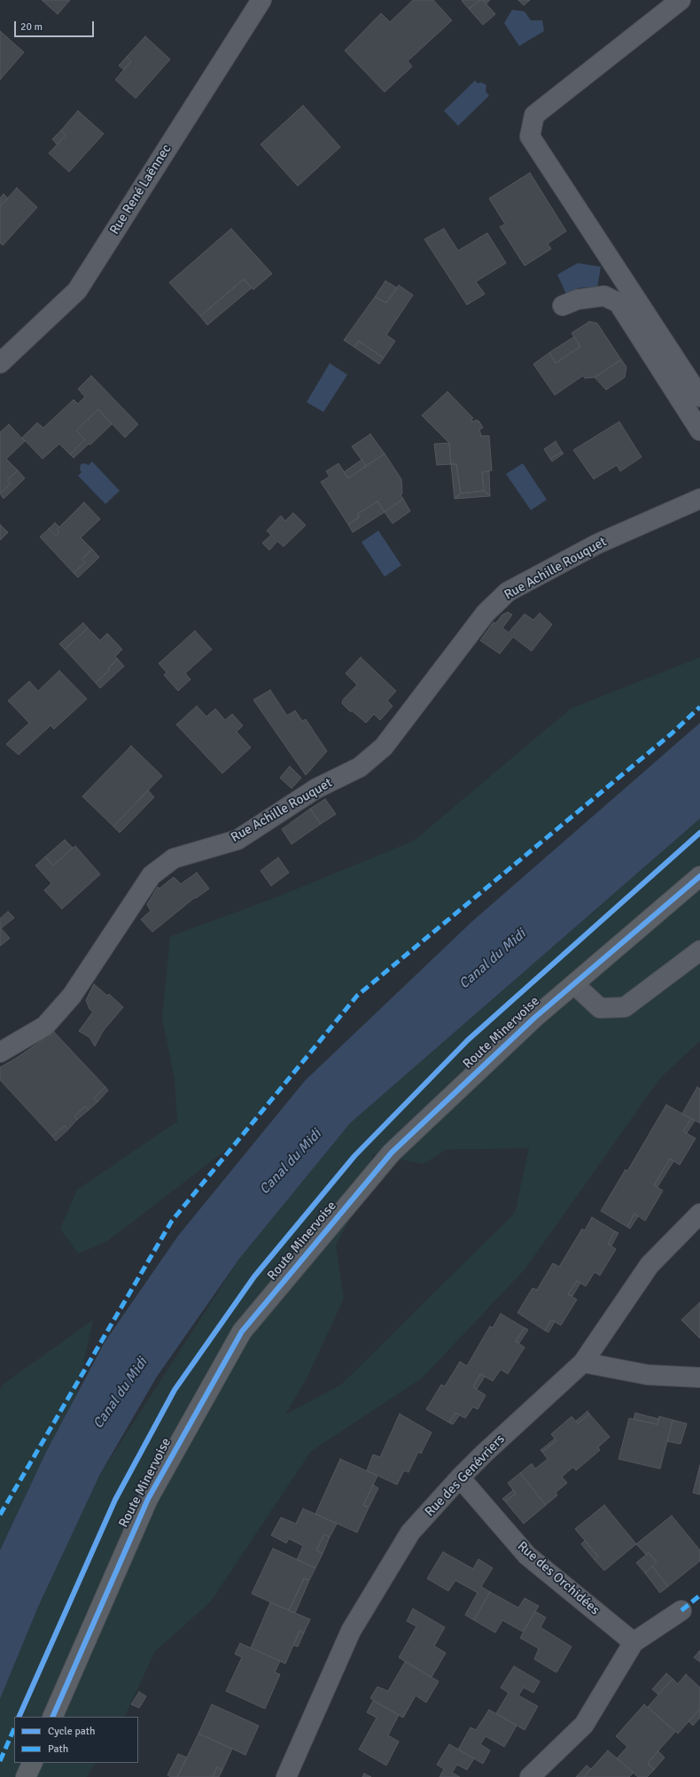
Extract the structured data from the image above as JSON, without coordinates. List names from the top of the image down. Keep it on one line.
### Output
{"streets":{"main road":["Route Minervoise"],"street":["Rue René Laënnec","Rue Achille Rouquet","Rue des Genévriers","Rue des Orchidées"]},"crossings":[["Rue des Genévriers","Rue des Orchidées"]],"water":["Canal du Midi"],"legend":["Cycle path","Path"],"scale_bar":"20 m"}
